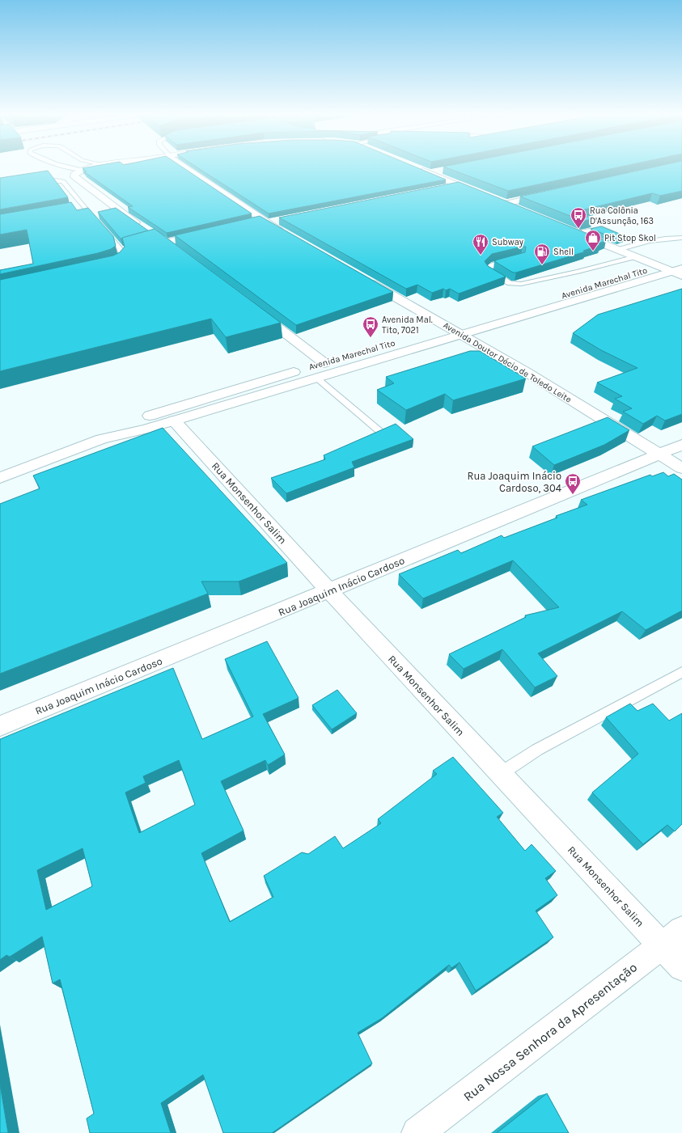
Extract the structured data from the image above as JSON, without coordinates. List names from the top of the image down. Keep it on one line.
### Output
{"streets":{"street":["Avenida Marechal Tito","Avenida Doutor Décio de Toledo Leite","Rua Monsenhor Salim","Rua Joaquim Inácio Cardoso","Rua Nossa Senhora da Apresentação"]},"crossings":[["Avenida Marechal Tito","Avenida Doutor Décio de Toledo Leite"],["Avenida Marechal Tito","Rua Monsenhor Salim"],["Avenida Doutor Décio de Toledo Leite","Rua Joaquim Inácio Cardoso"],["Rua Monsenhor Salim","Rua Joaquim Inácio Cardoso"],["Rua Monsenhor Salim","Rua Nossa Senhora da Apresentação"]],"places":{"bus stop":["Rua Colônia D'Assunção, 163","Avenida Mal. Tito, 7021","Rua Joaquim Inácio Cardoso, 304"],"shop":["Pit Stop Skol"],"restaurant":["Subway"],"fuel station":["Shell"]}}
